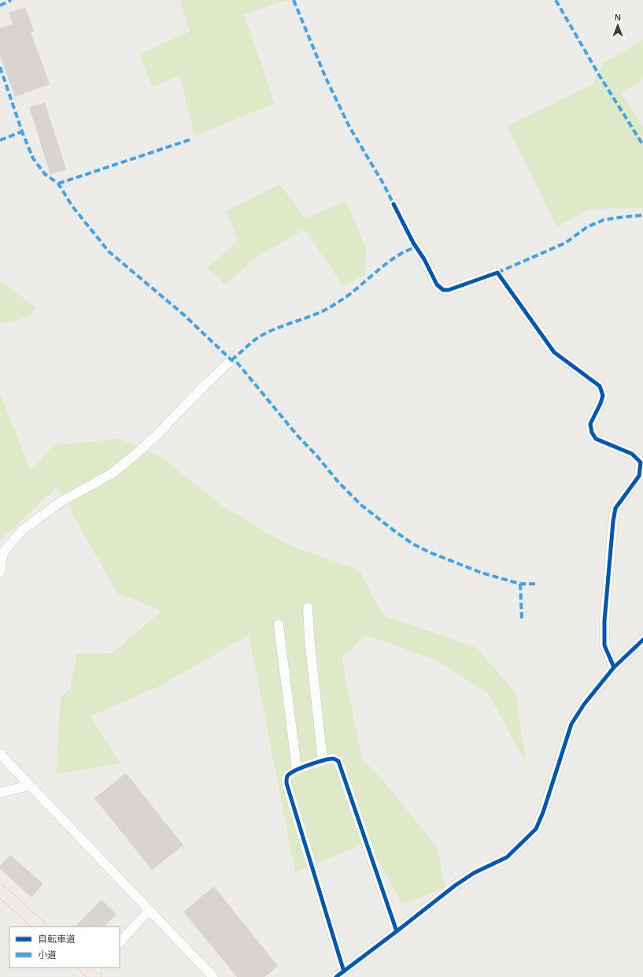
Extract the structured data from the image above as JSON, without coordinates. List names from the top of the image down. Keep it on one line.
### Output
{"legend":["自転車道","小道"],"north":"top"}
